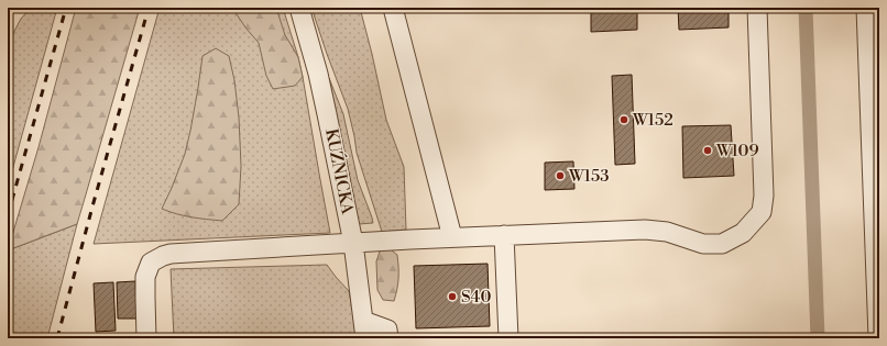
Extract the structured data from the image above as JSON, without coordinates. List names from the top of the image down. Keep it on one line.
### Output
{"streets":{"street":["KUŹNICKA"]},"places":["W152","W109","W153","S40"]}
